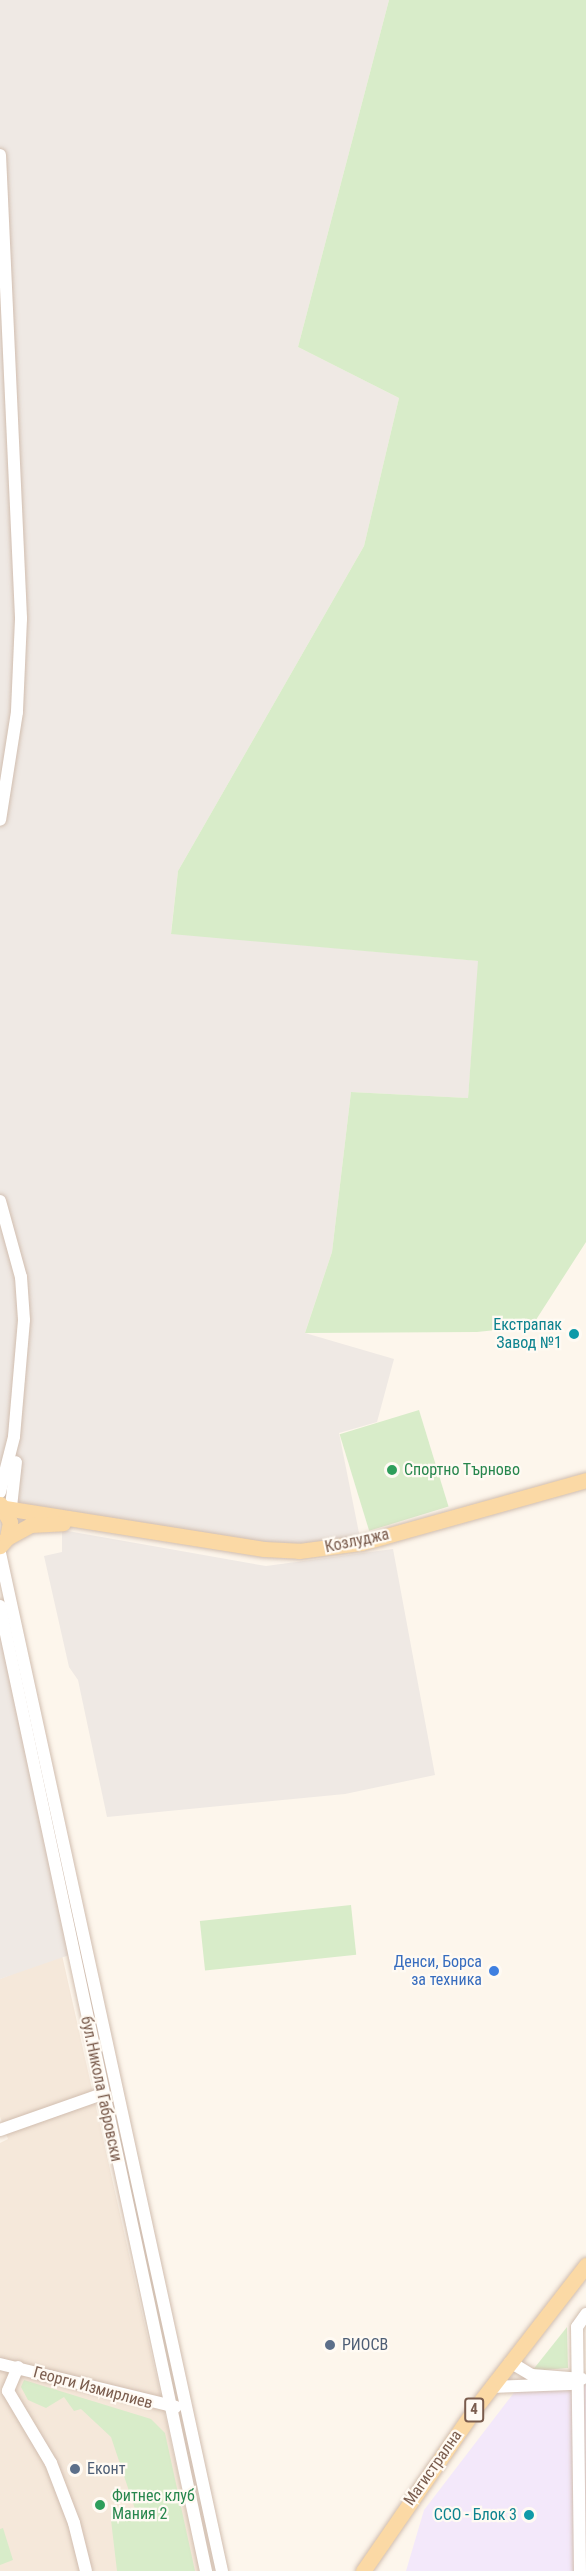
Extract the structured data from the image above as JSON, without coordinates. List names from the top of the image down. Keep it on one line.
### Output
{"streets":{"main road":["Козлуджа","4","Магистрална"],"street":["бул.Никола Габровски","Георги Измирлиев"]},"crossings":[["бул.Никола Габровски","Георги Измирлиев"]],"places":["Екстрапак Завод №1","Спортно Търново","Денси, Борса за техника","РИОСВ","Еконт","Фитнес клуб Мания 2","ССО - Блок 3"]}
